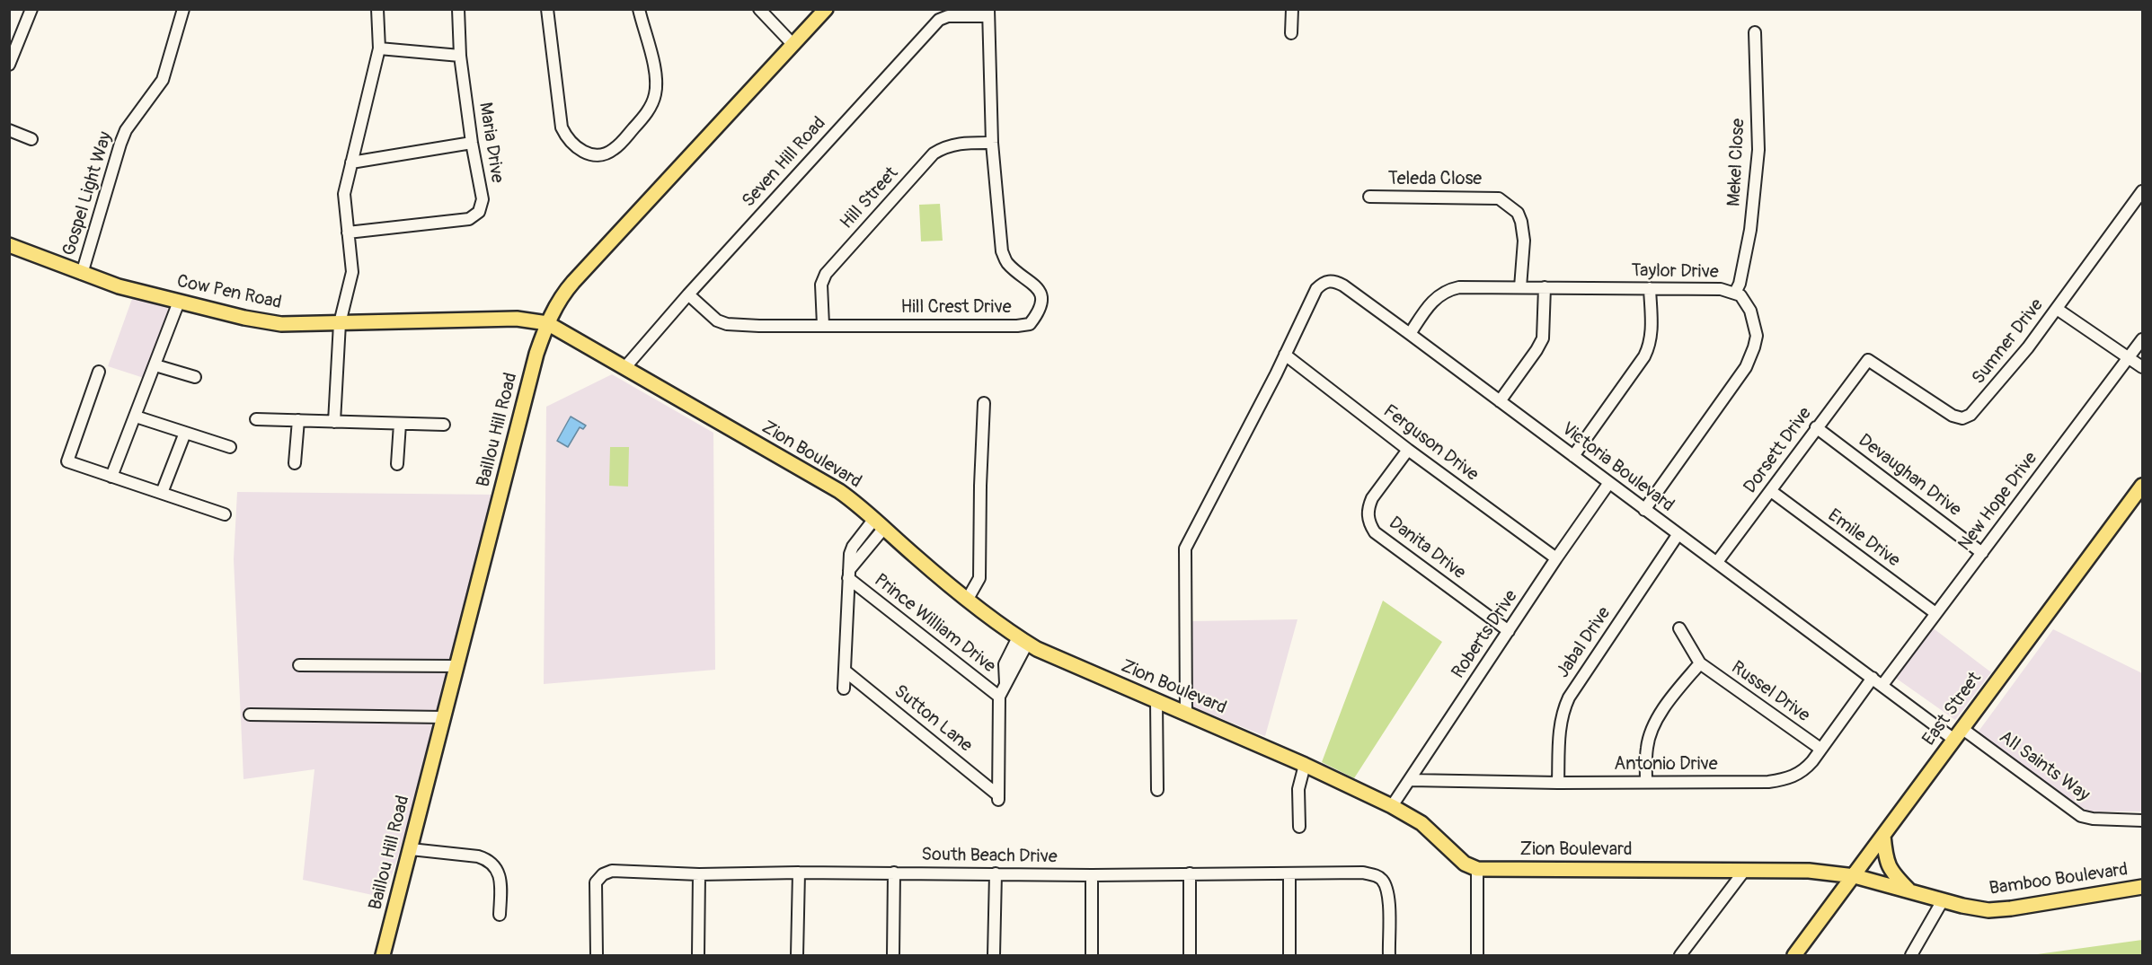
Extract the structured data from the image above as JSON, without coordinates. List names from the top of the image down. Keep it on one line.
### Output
{"streets":{"main road":["Cow Pen Road","Baillou Hill Road","Zion Boulevard","East Street","Bamboo Boulevard"],"street":["Maria Drive","Seven Hill Road","Mekel Close","Teleda Close","Gospel Light Way","Hill Street","Taylor Drive","Hill Crest Drive","Sumner Drive","Ferguson Drive","Dorsett Drive","Victoria Boulevard","Devaughan Drive","New Hope Drive","Emile Drive","Danita Drive","Prince William Drive","Roberts Drive","Jabal Drive","Russel Drive","Sutton Lane","Antonio Drive","All Saints Way","South Beach Drive"]},"crossings":[["Seven Hill Road","Hill Crest Drive"],["Seven Hill Road","Zion Boulevard"],["Mekel Close","Taylor Drive"],["Teleda Close","Taylor Drive"],["Gospel Light Way","Cow Pen Road"],["Hill Street","Hill Crest Drive"],["Taylor Drive","Victoria Boulevard"],["Cow Pen Road","Baillou Hill Road"],["Cow Pen Road","Zion Boulevard"],["Sumner Drive","Dorsett Drive"],["Baillou Hill Road","Zion Boulevard"],["Ferguson Drive","Victoria Boulevard"],["Ferguson Drive","Danita Drive"],["Ferguson Drive","Roberts Drive"],["Dorsett Drive","Victoria Boulevard"],["Dorsett Drive","Devaughan Drive"],["Dorsett Drive","Emile Drive"],["Zion Boulevard","Roberts Drive"],["Zion Boulevard","East Street"],["Zion Boulevard","Bamboo Boulevard"],["Victoria Boulevard","New Hope Drive"],["Victoria Boulevard","Roberts Drive"],["Victoria Boulevard","Jabal Drive"],["Victoria Boulevard","East Street"],["Victoria Boulevard","Antonio Drive"],["Victoria Boulevard","All Saints Way"],["Devaughan Drive","New Hope Drive"],["New Hope Drive","Emile Drive"],["Danita Drive","Roberts Drive"],["Prince William Drive","Sutton Lane"],["Roberts Drive","Antonio Drive"],["Jabal Drive","Antonio Drive"],["Russel Drive","Antonio Drive"],["East Street","All Saints Way"],["East Street","Bamboo Boulevard"]]}
